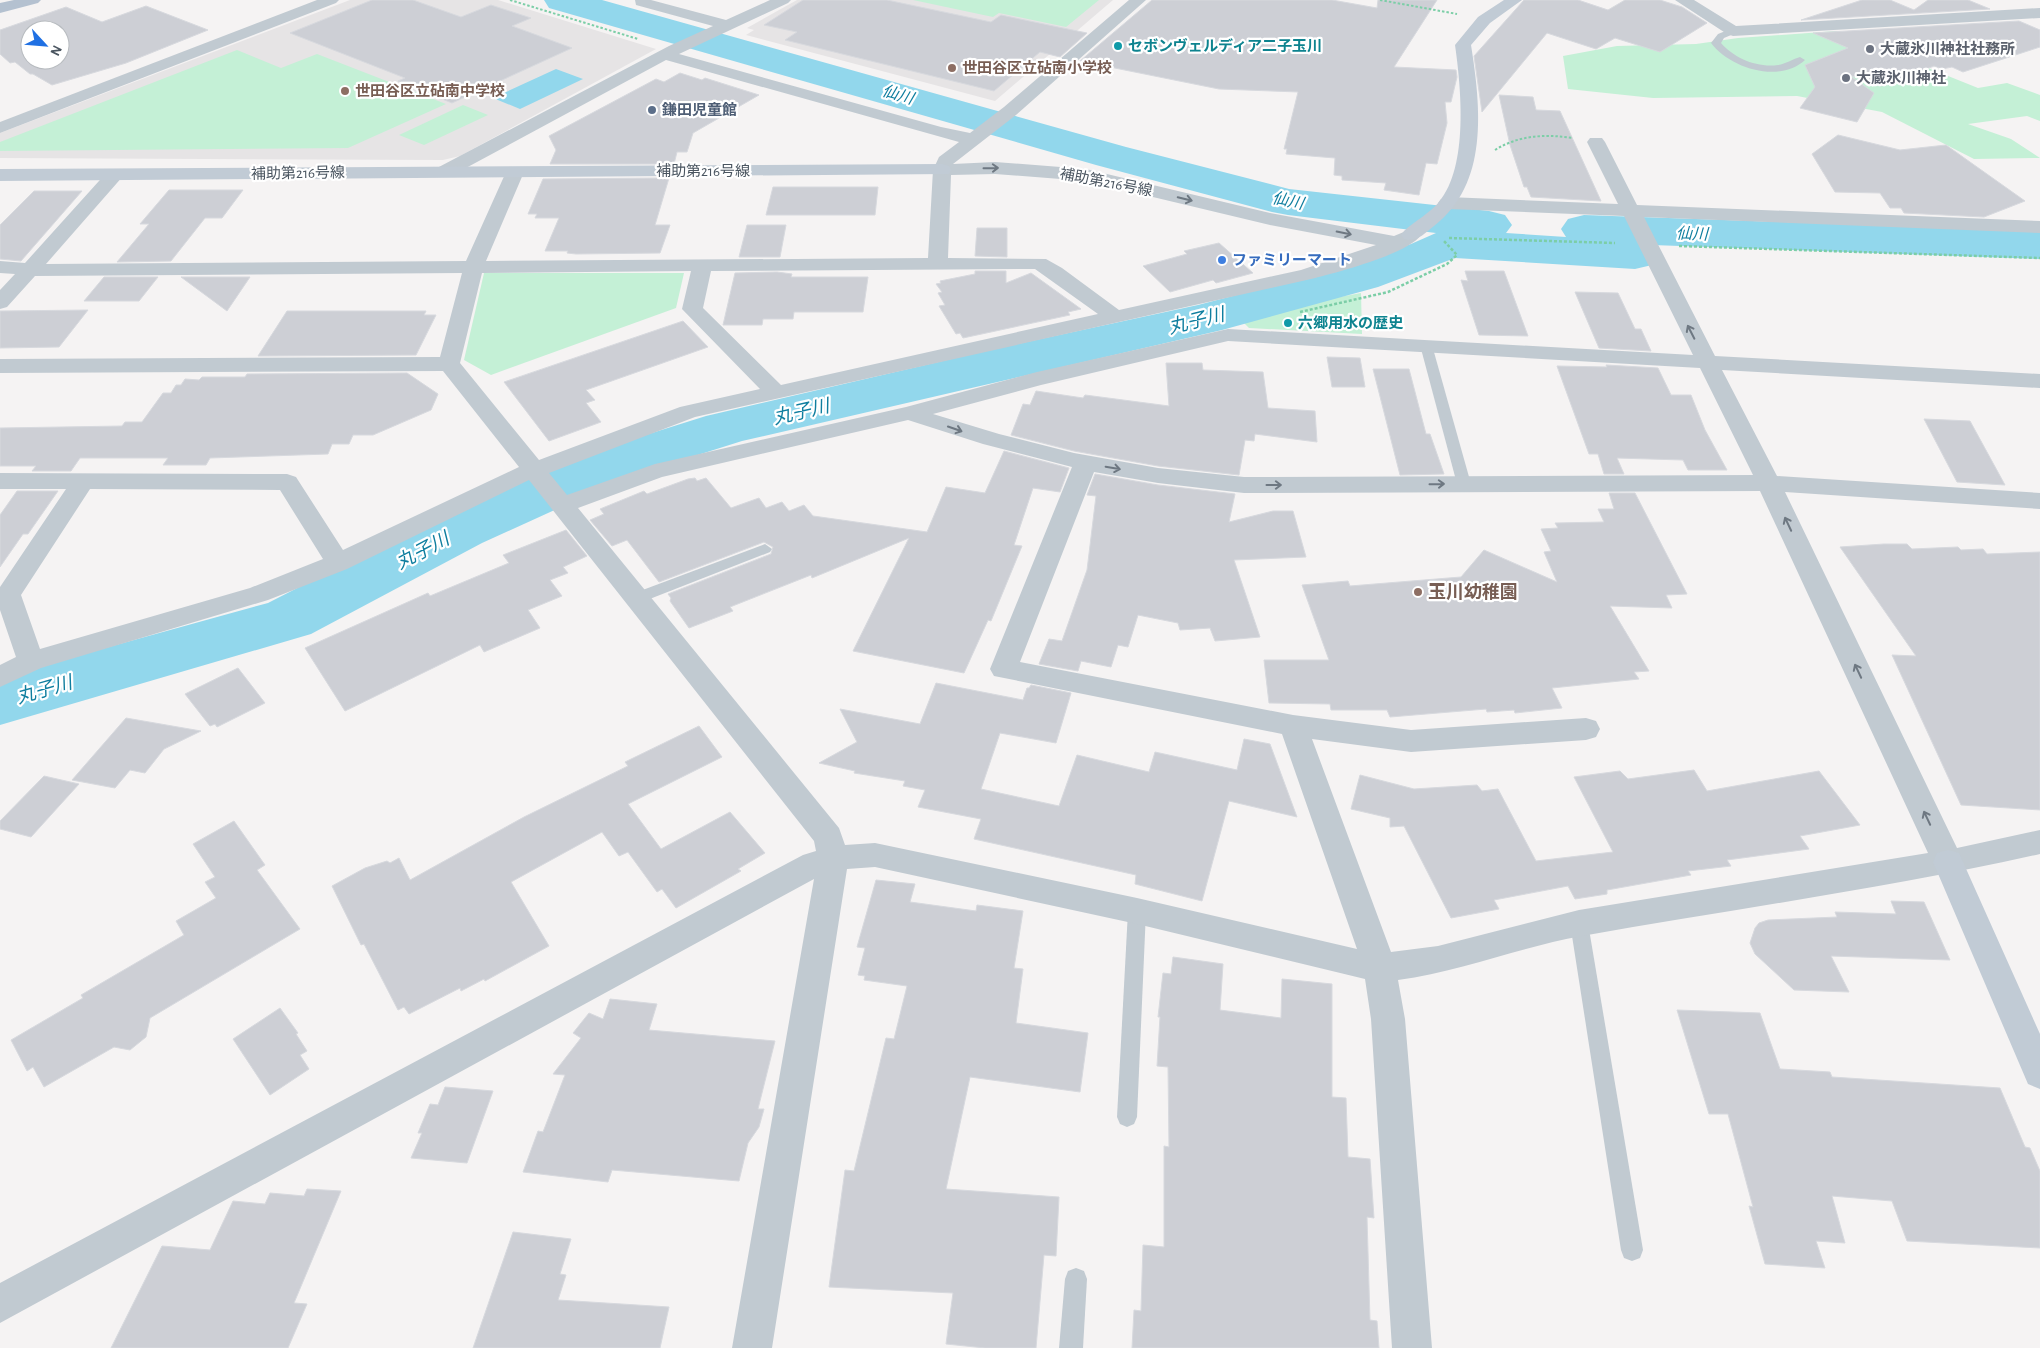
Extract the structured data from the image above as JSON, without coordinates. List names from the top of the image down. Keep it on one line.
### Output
{"streets":{"street":["補助第216号線"]},"water":["仙川","丸子川"],"places":["セボンヴェルディア二子玉川","大蔵氷川神社社務所","世田谷区立砧南小学校","大蔵氷川神社","世田谷区立砧南中学校","鎌田児童館","ファミリーマート","六郷用水の歴史","玉川幼稚園"],"north":"bottom right"}
